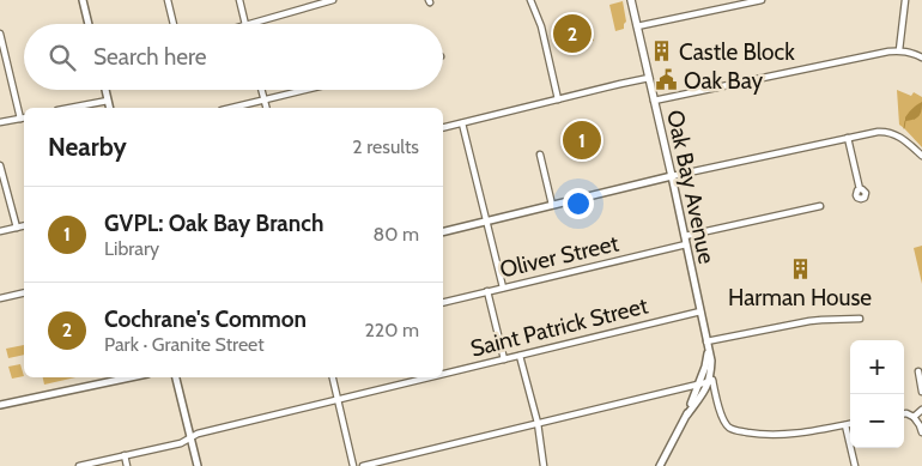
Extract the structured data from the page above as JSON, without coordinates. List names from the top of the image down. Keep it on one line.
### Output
{"streets":{"main road":["Oak Bay Avenue"],"street":["Oliver Street","Saint Patrick Street"]},"crossings":[["Oak Bay Avenue","Oliver Street"],["Oak Bay Avenue","Saint Patrick Street"]],"places":{"building":["Castle Block","Harman House"],"public building":["Oak Bay"]},"page":{"pins":["2","1"],"search":"Search here","heading":["Nearby","2 results"],"list":[{"mark":"1","name":"GVPL: Oak Bay Branch","note":"Library","value":"80 m"},{"mark":"2","name":"Cochrane's Common","note":"Park · Granite Street","value":"220 m"}],"map_buttons":["+","−"]}}
